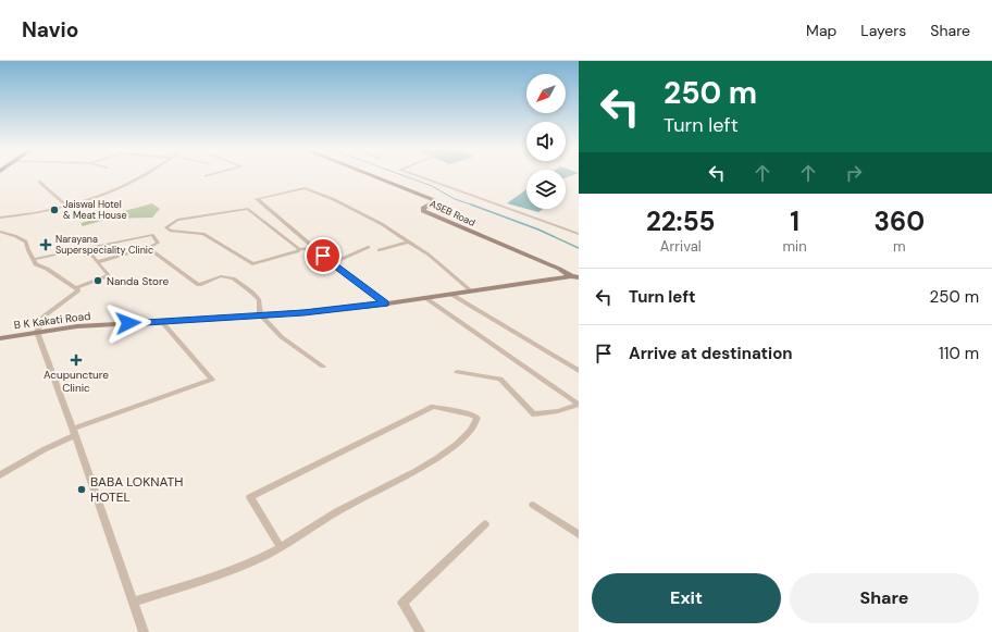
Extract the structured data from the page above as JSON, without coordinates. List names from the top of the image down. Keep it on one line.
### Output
{"streets":{"main road":["ASEB Road","B K Kakati Road"]},"crossings":[["ASEB Road","B K Kakati Road"]],"places":{"other":["Jaiswal Hotel & Meat House","Nanda Store","BABA LOKNATH HOTEL"],"health":["Narayana Superspeciality Clinic","Acupuncture Clinic"]},"north":"bottom left","page":{"header":"Navio","nav":["Map","Layers","Share"],"turn":["250 m","Turn left"],"eta":["22:55","Arrival","1","min","360","m"],"list":[{"name":"Turn left","value":"250 m"},{"name":"Arrive at destination","value":"110 m"}],"buttons":["Exit","Share"]}}
